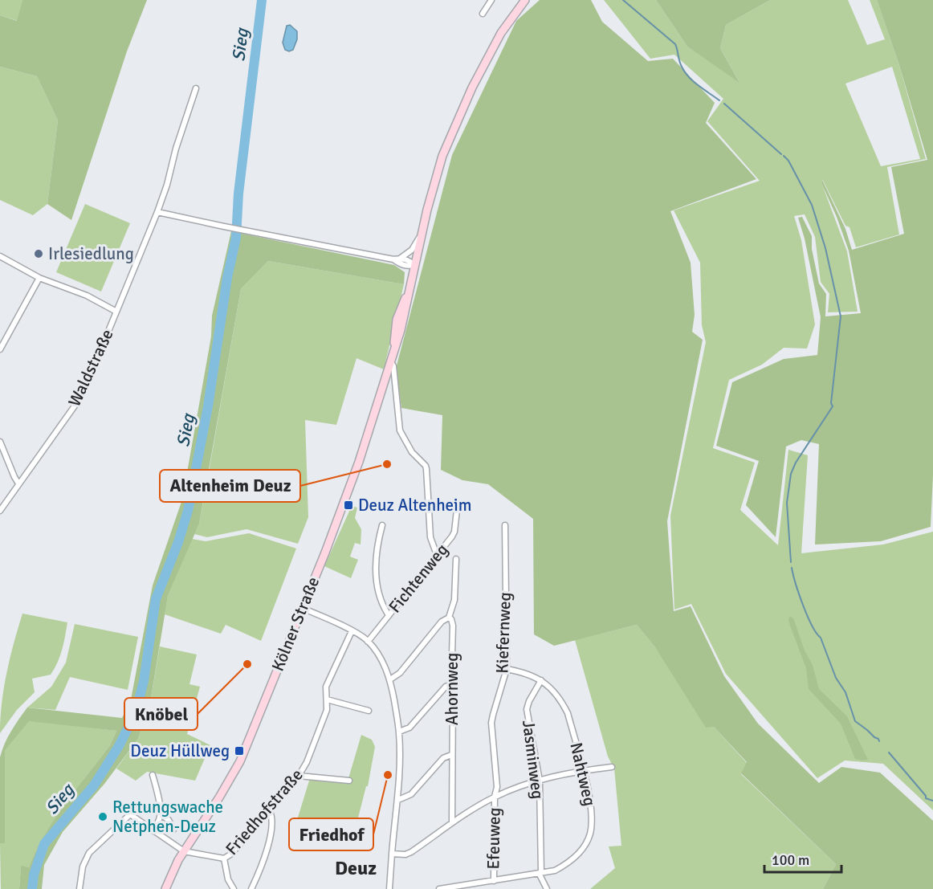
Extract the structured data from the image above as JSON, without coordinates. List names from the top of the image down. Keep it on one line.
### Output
{"streets":{"main road":["Kölner Straße"],"street":["Waldstraße","Fichtenweg","Kiefernweg","Ahornweg","Jasminweg","Nahtweg","Friedhofstraße","Efeuweg"]},"crossings":[["Kiefernweg","Nahtweg"],["Kiefernweg","Efeuweg"],["Jasminweg","Nahtweg"],["Nahtweg","Efeuweg"]],"districts":["Deuz"],"water":["Sieg"],"places":{"other":["Irlesiedlung","Altenheim Deuz","Knöbel","Friedhof","Rettungswache Netphen-Deuz"],"transit":["Deuz Altenheim","Deuz Hüllweg"]},"scale_bar":"100 m"}
